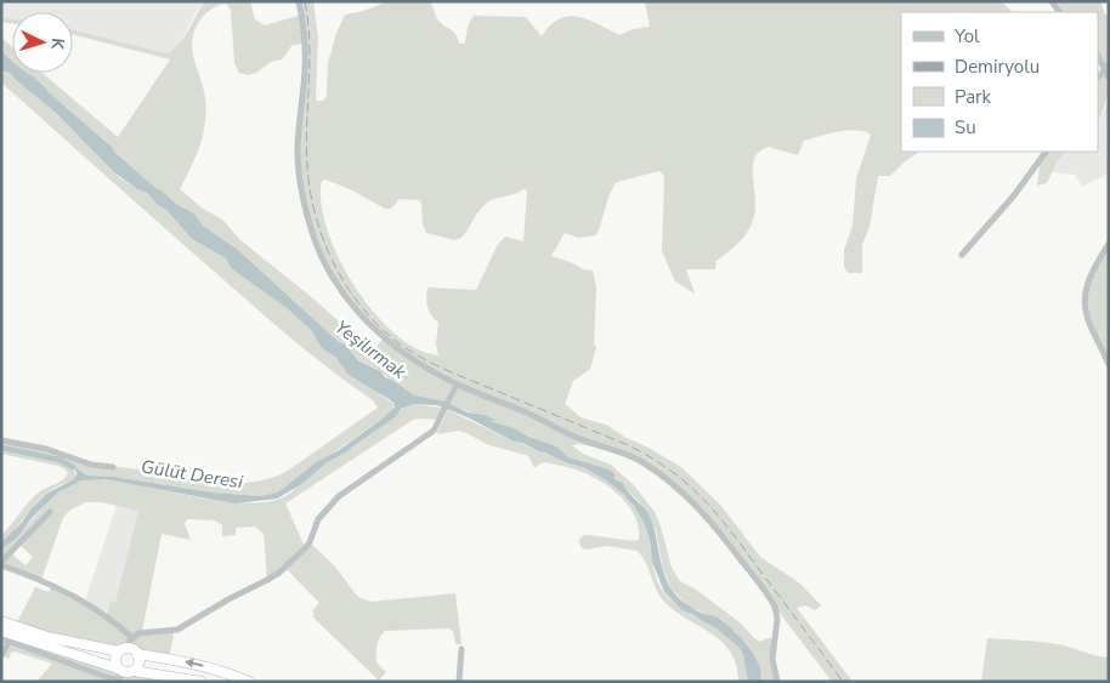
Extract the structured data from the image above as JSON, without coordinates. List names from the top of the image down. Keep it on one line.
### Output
{"water":["Yeşilırmak","Gülüt Deresi"],"legend":["Yol","Demiryolu","Park","Su"],"north":"right"}
